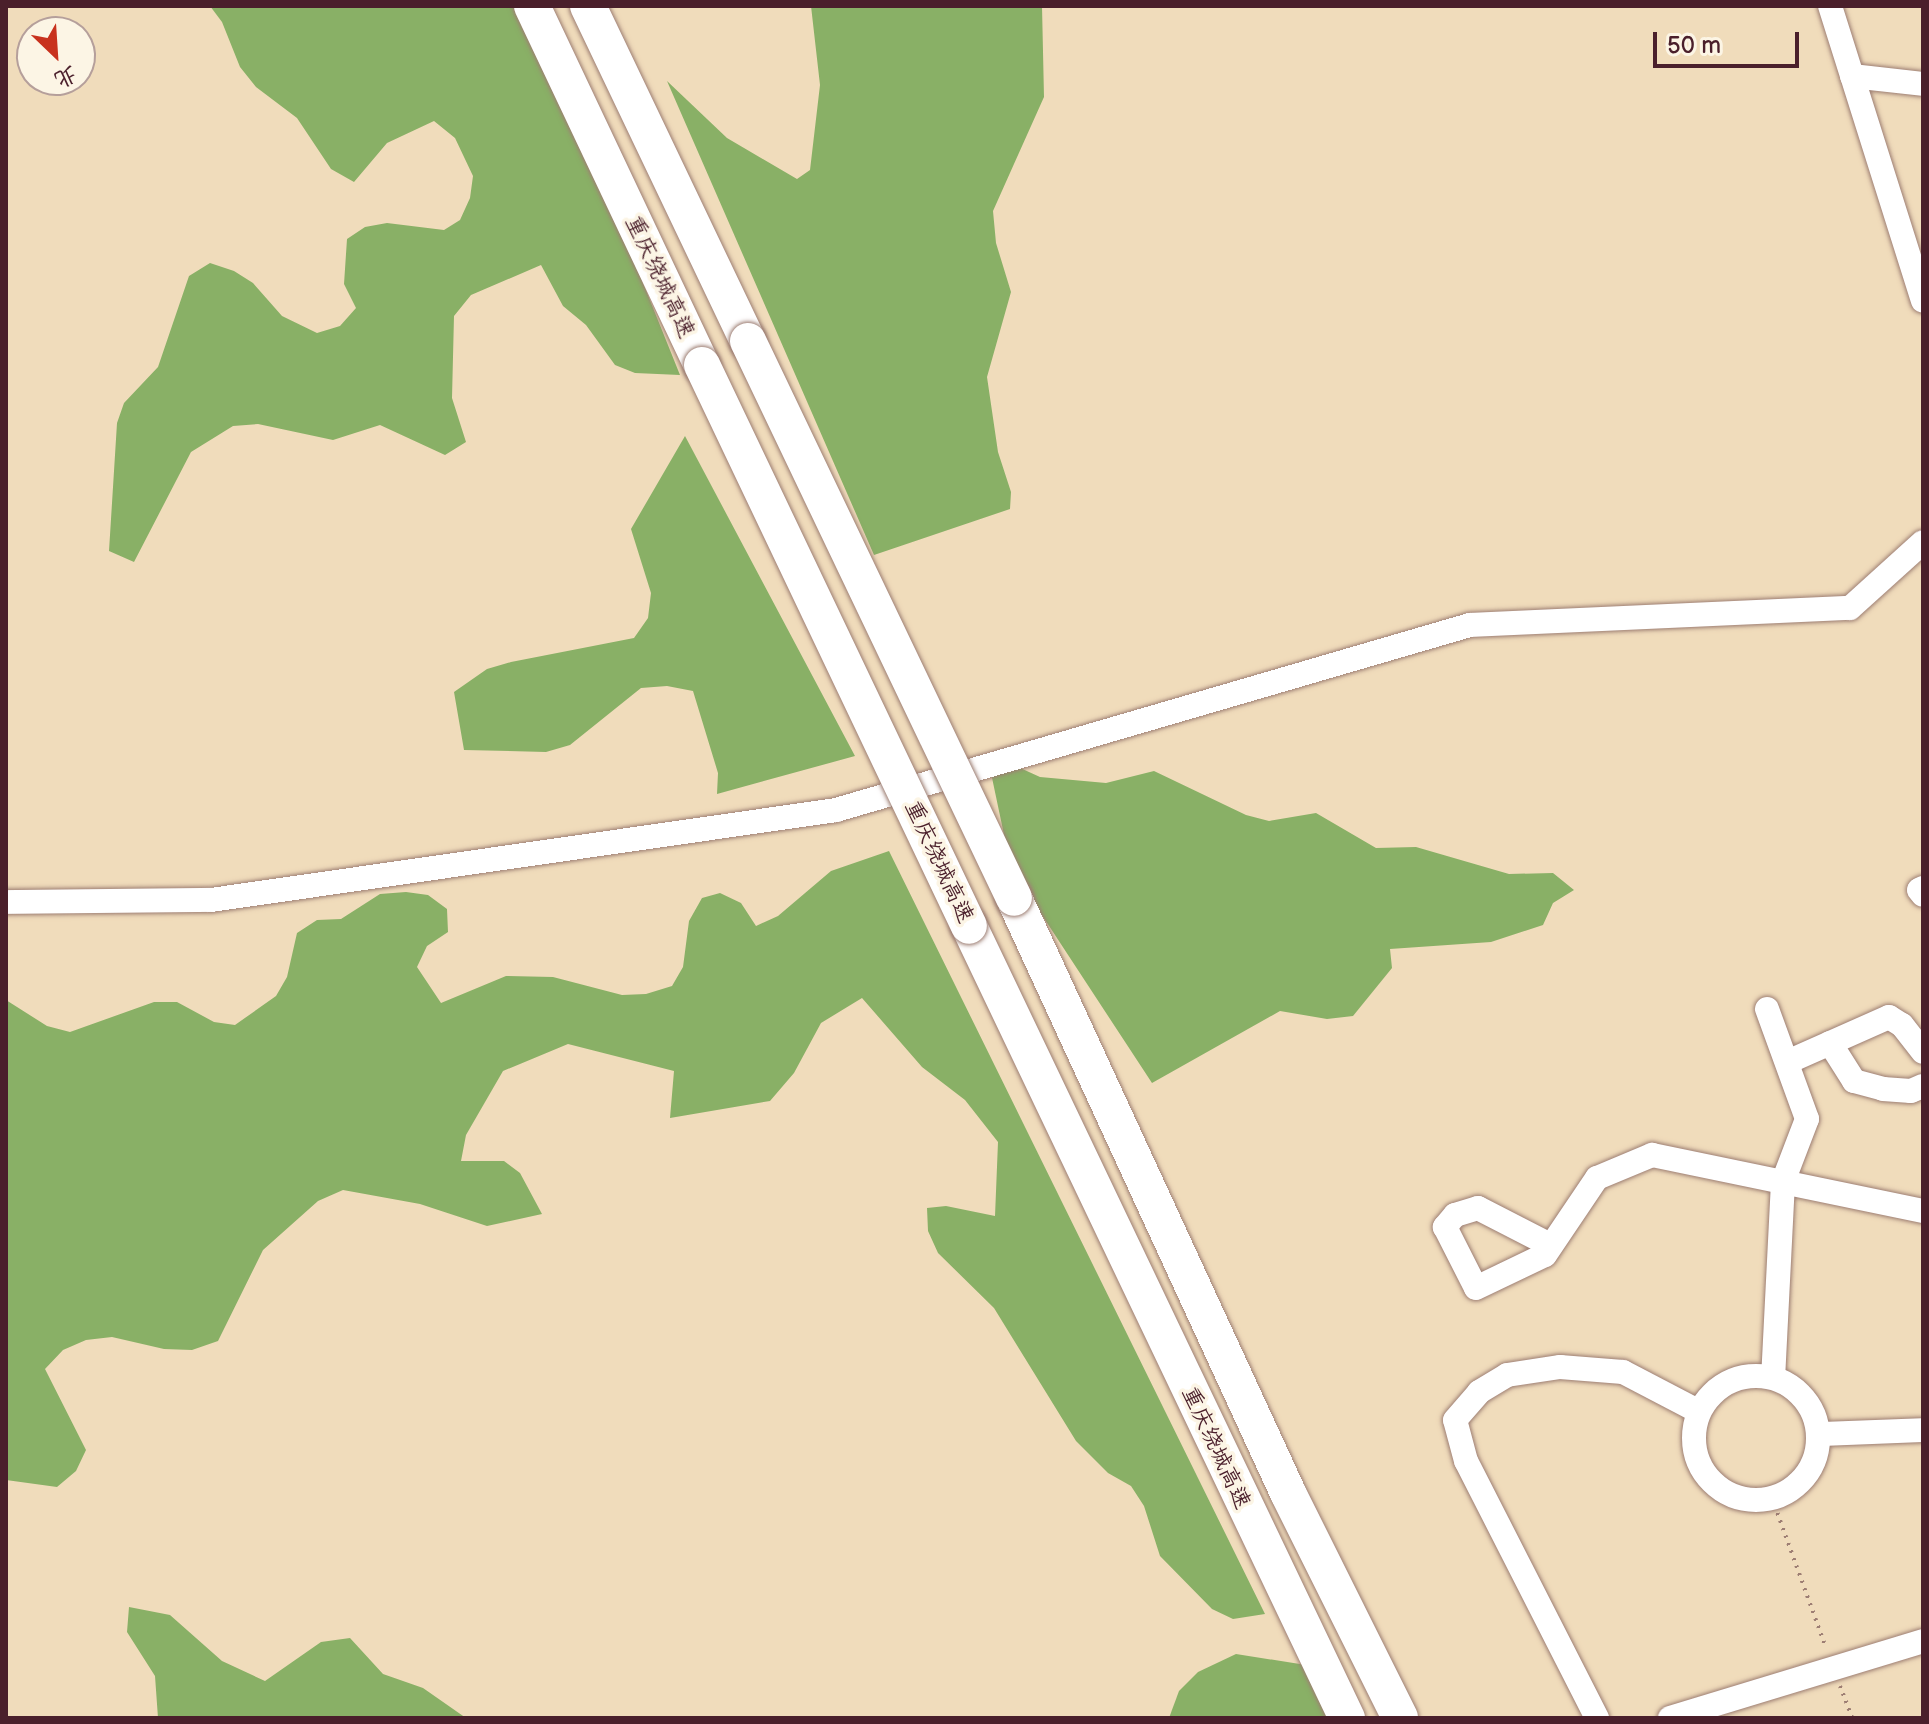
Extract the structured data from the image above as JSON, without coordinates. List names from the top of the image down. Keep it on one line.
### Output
{"streets":{"highway":["重庆绕城高速"]},"scale_bar":"50 m","north":"bottom right"}
